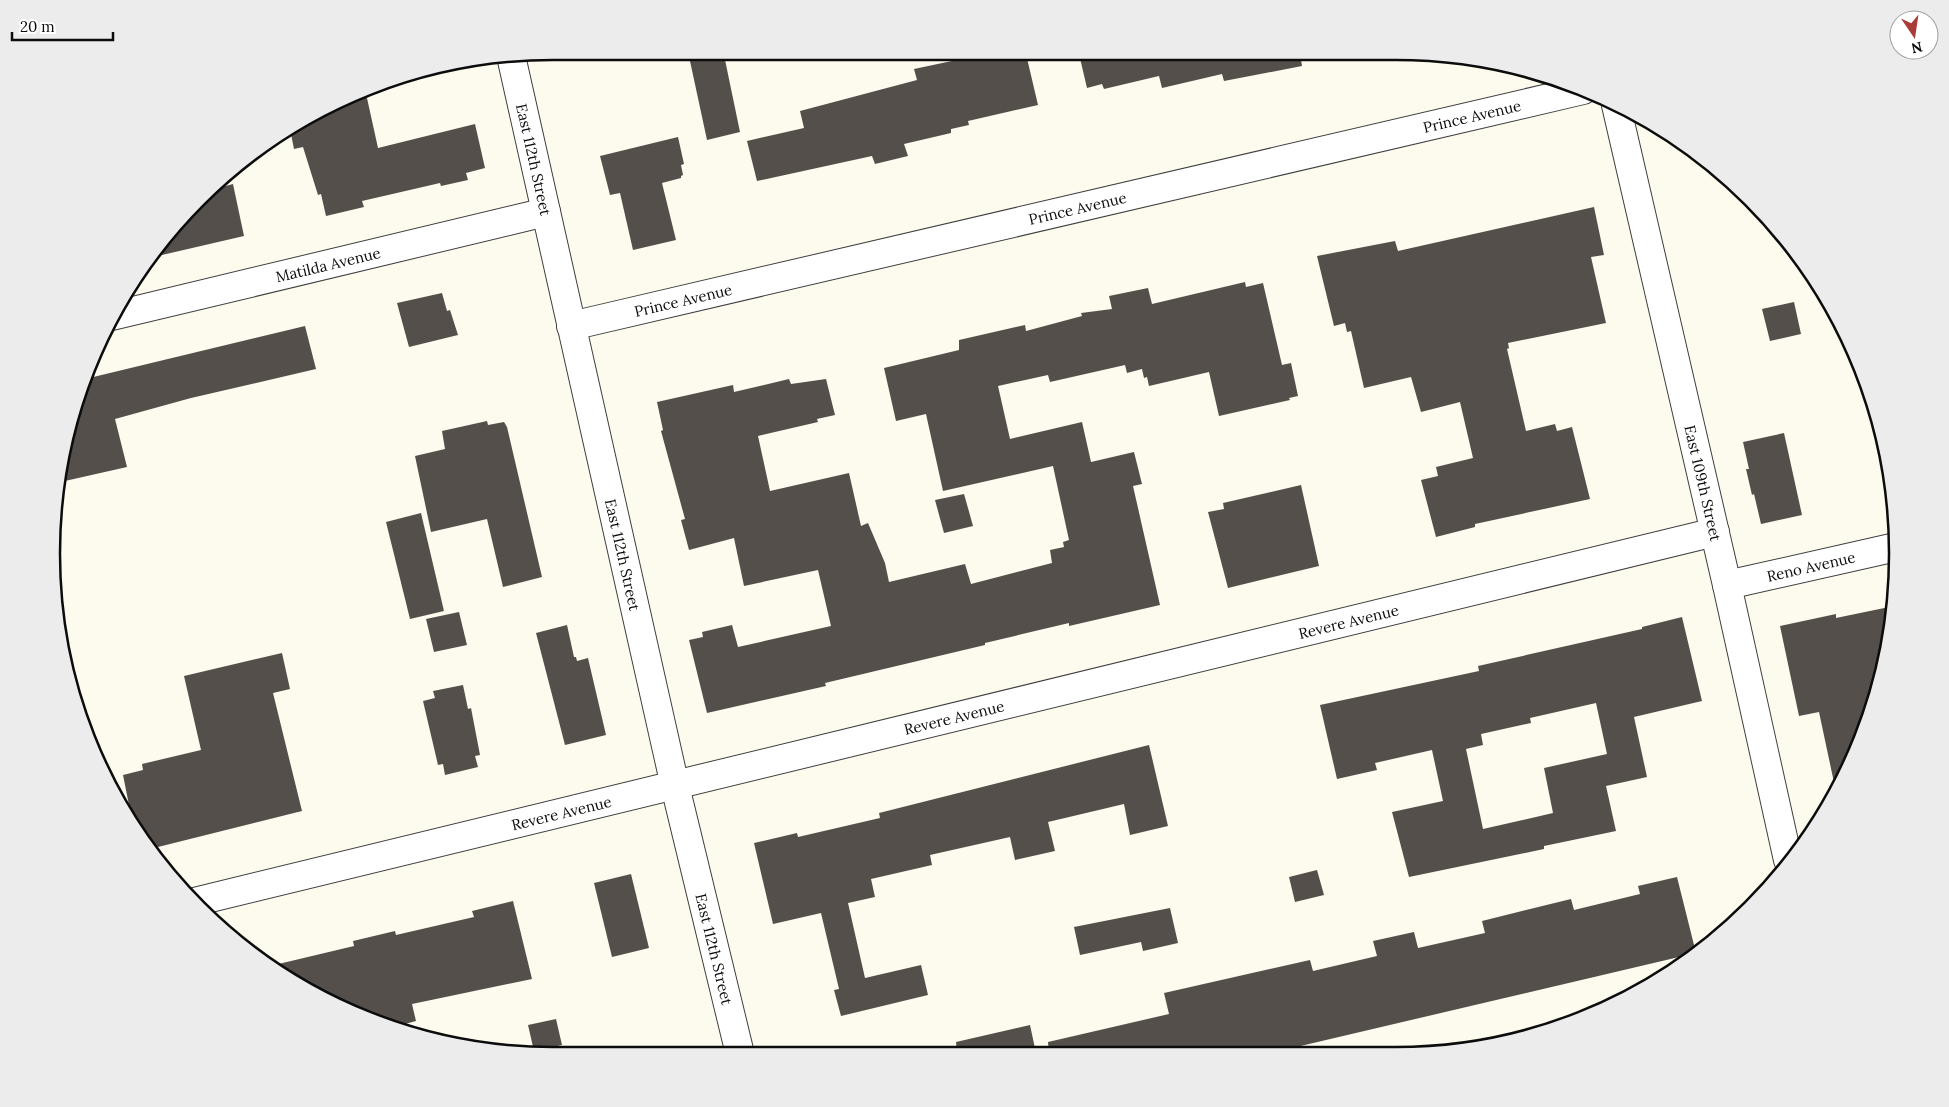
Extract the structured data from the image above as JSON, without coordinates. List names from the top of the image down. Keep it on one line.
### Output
{"streets":{"street":["Prince Avenue","East 112th Street","Matilda Avenue","East 109th Street","Reno Avenue","Revere Avenue"]},"crossings":[["Prince Avenue","East 112th Street"],["East 112th Street","Matilda Avenue"],["East 112th Street","Revere Avenue"],["East 109th Street","Reno Avenue"],["East 109th Street","Revere Avenue"]],"scale_bar":"20 m","north":"bottom"}
